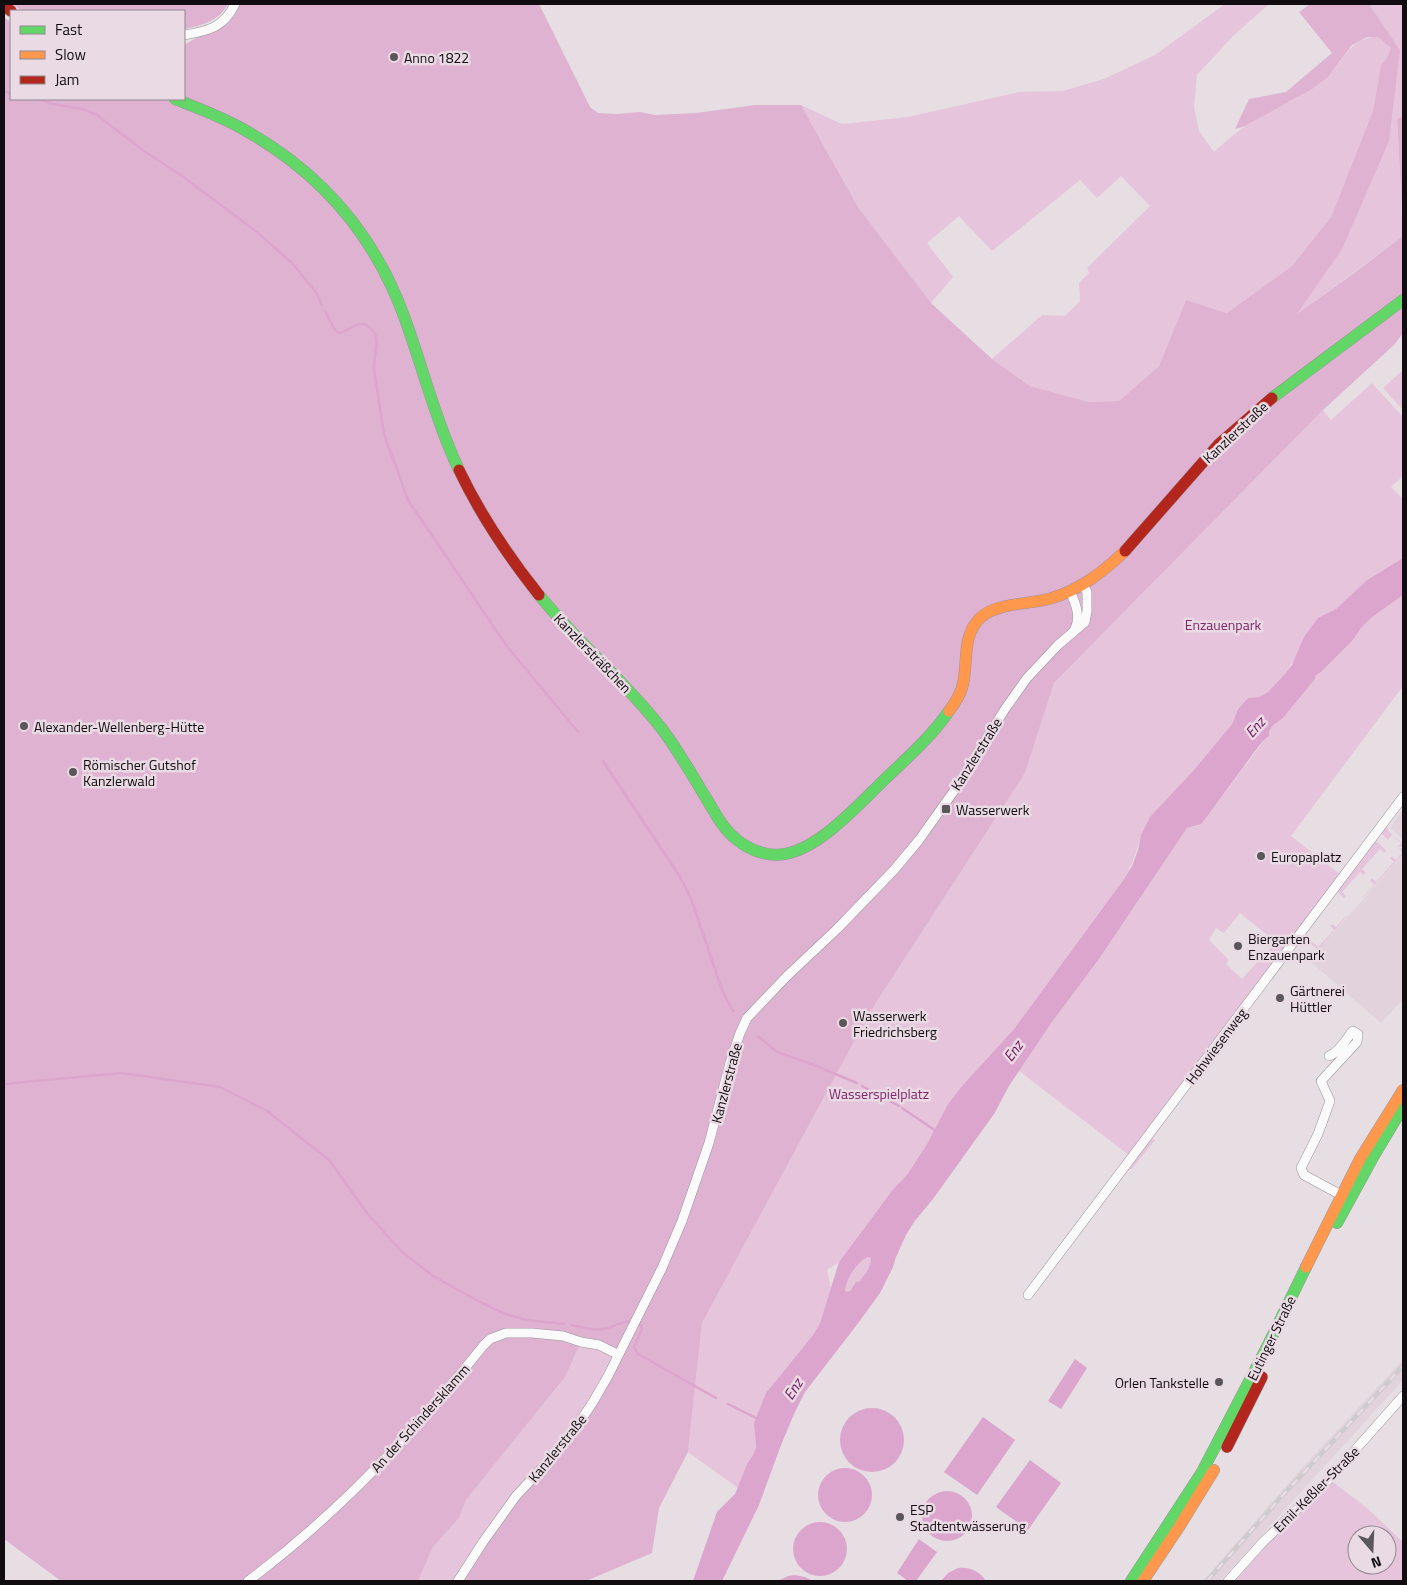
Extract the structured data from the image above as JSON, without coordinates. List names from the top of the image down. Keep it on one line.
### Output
{"streets":{"main road":["Kanzlerstraße","Kanzlersträßchen","Eutinger Straße"],"street":["Hohwiesenweg","An der Schindersklamm","Emil-Keßler-Straße"]},"crossings":[["Kanzlerstraße","Kanzlersträßchen"],["Kanzlerstraße","An der Schindersklamm"]],"water":["Enz"],"parks":["Enzauenpark","Wasserspielplatz"],"places":{"other":["Anno 1822","Alexander-Wellenberg-Hütte","Römischer Gutshof Kanzlerwald","Europaplatz","Biergarten Enzauenpark","Gärtnerei Hüttler","Wasserwerk Friedrichsberg","Orlen Tankstelle","ESP Stadtentwässerung"],"transit":["Wasserwerk"]},"legend":["Fast","Slow","Jam"],"north":"bottom"}
